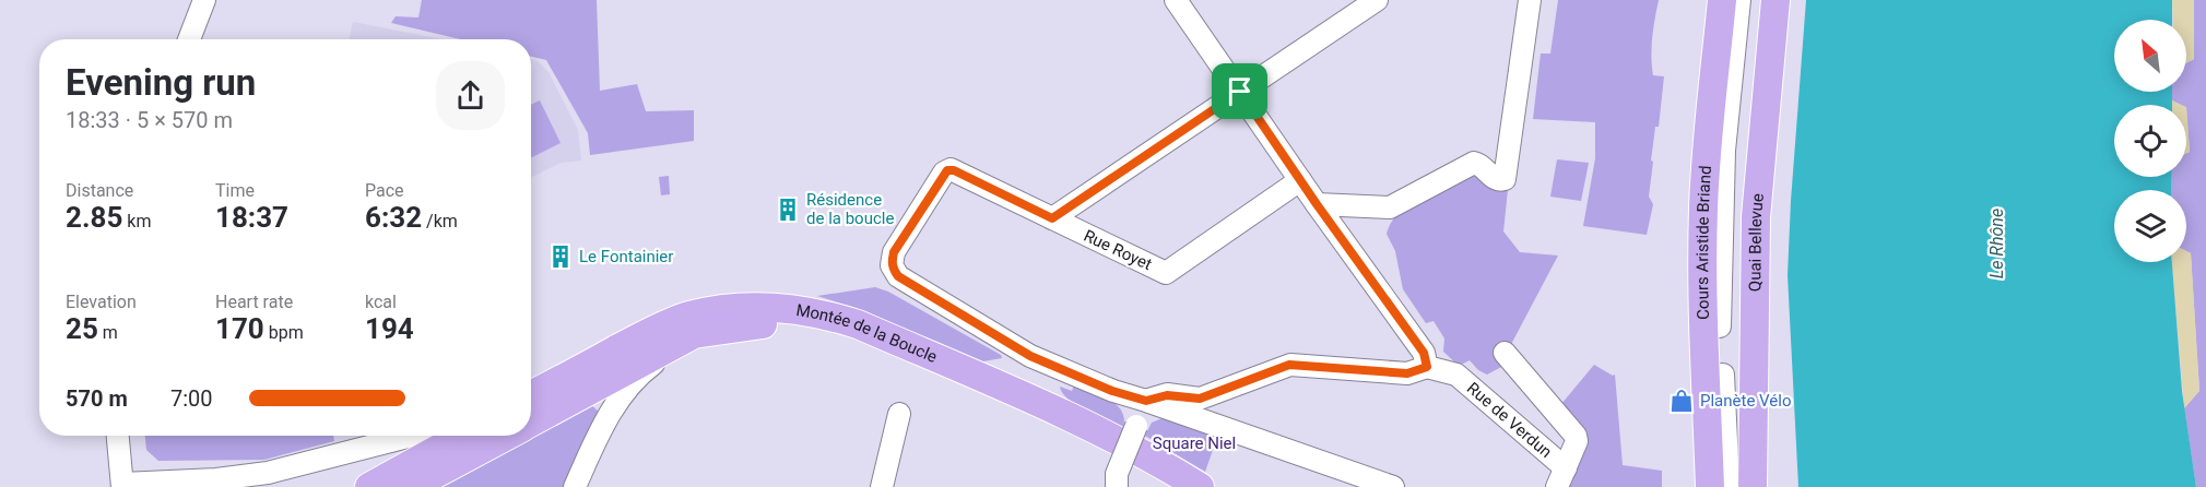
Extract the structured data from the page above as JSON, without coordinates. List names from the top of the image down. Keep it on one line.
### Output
{"streets":{"main road":["Cours Aristide Briand","Quai Bellevue","Montée de la Boucle"],"street":["Rue Royet","Rue de Verdun"]},"water":["Le Rhône"],"parks":["Square Niel"],"places":{"building":["Résidence de la boucle","Le Fontainier"],"shop":["Planète Vélo"]},"north":"top left","page":{"heading":["Evening run","18:33 · 5 × 570 m"],"stats":[["Distance","2.85 km"],["Time","18:37"],["Pace","6:32 /km"],["Elevation","25 m"],["Heart rate","170 bpm"],["kcal","194"]],"list":[{"name":"570 m","note":"7:00"}]}}
